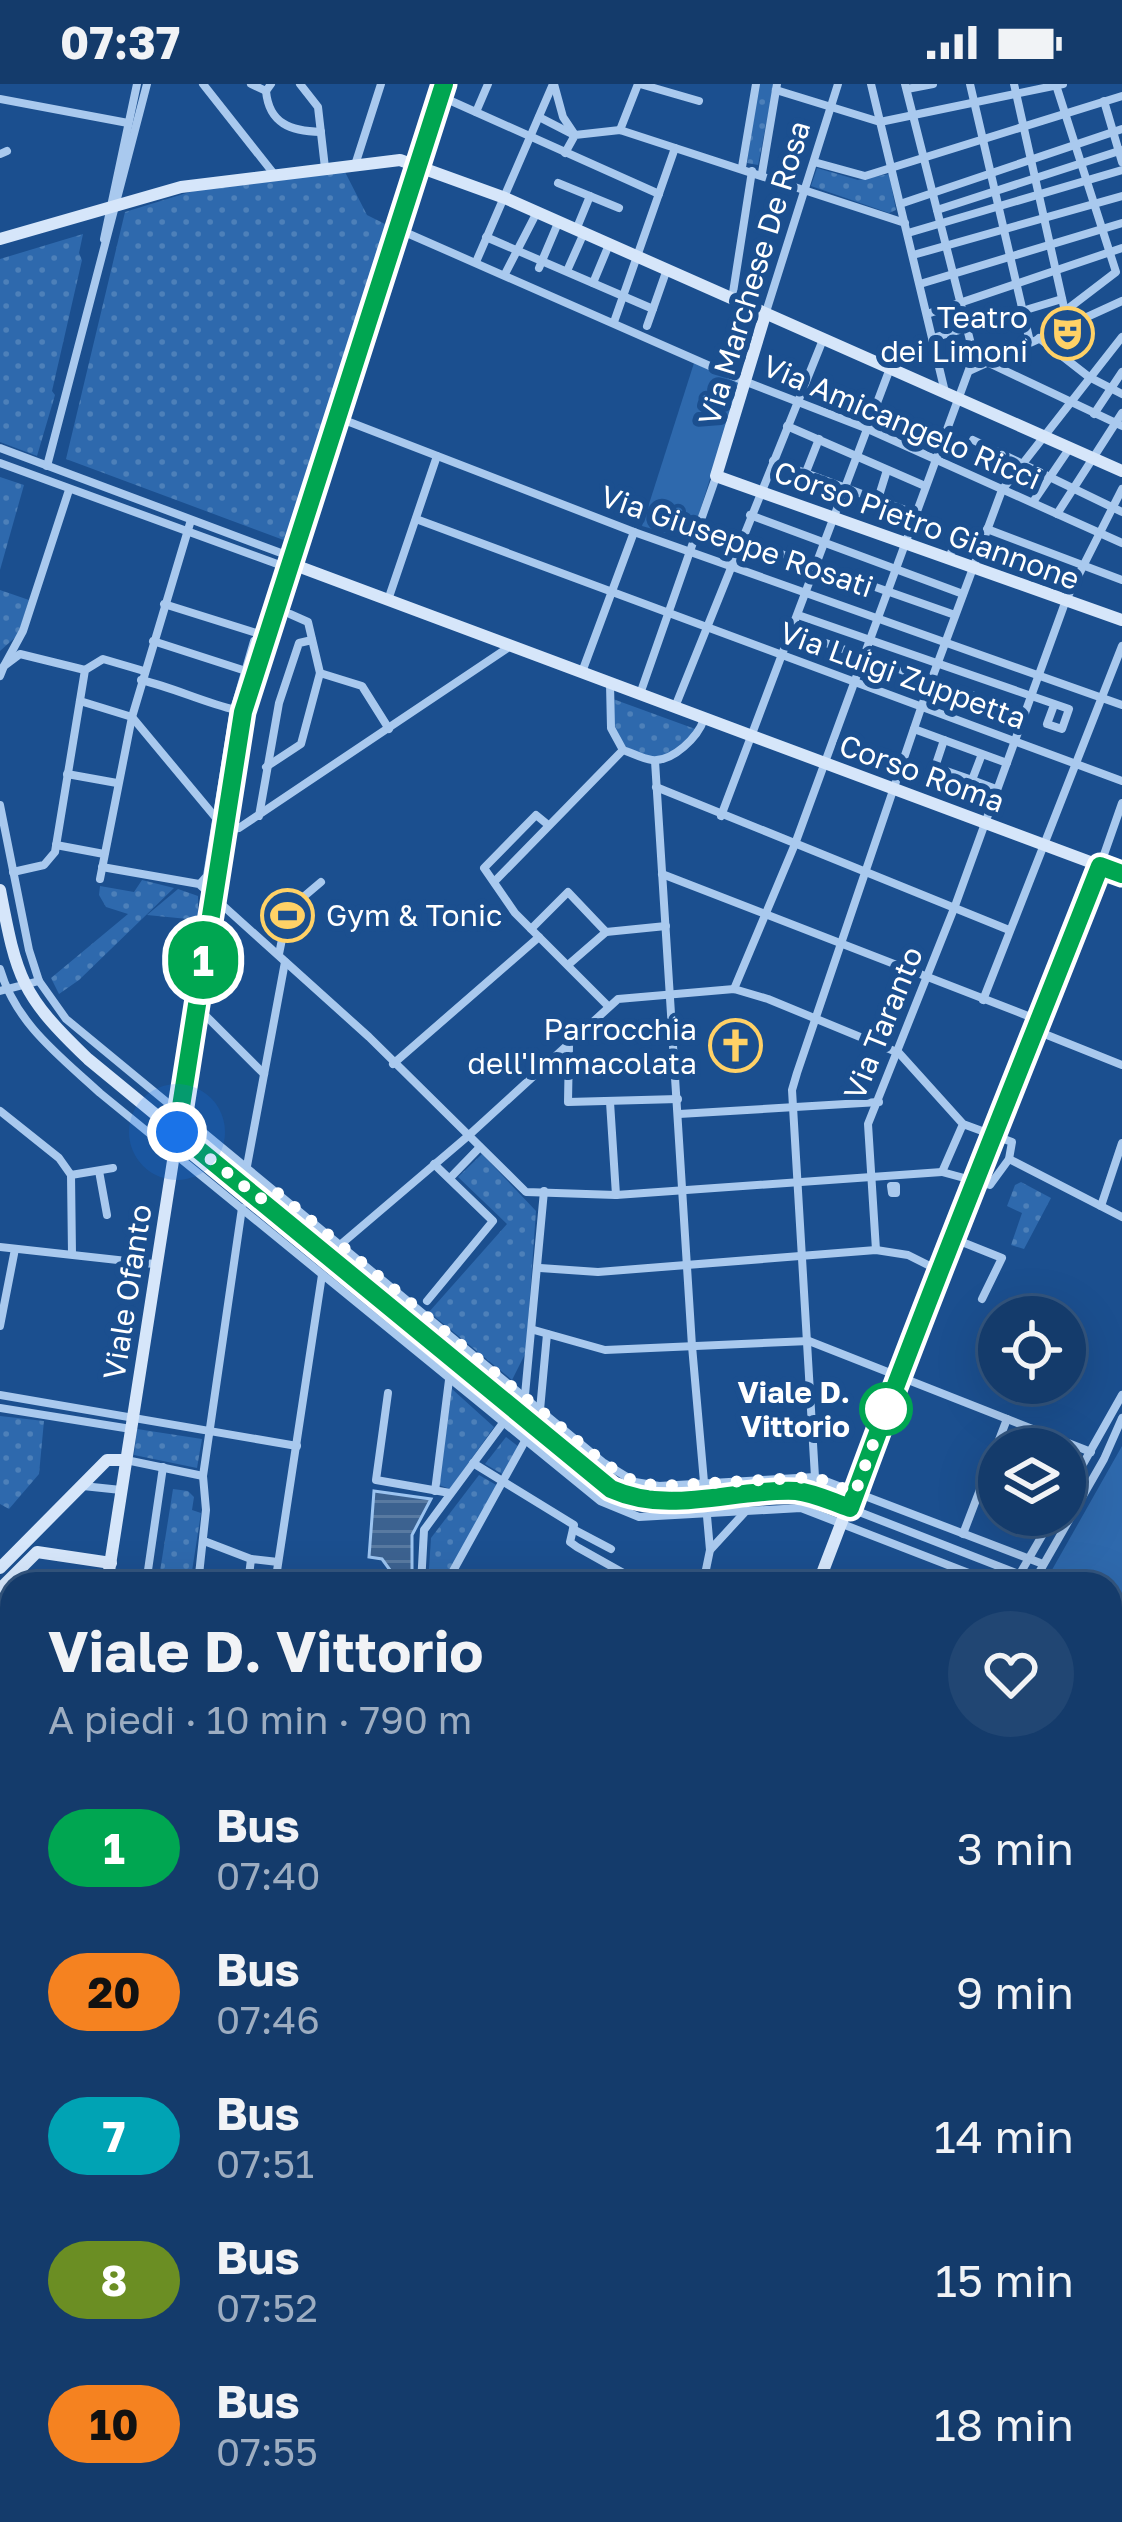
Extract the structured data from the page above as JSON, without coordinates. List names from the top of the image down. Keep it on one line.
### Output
{"streets":{"street":["Via Marchese De Rosa","Via Amicangelo Ricci","Corso Pietro Giannone","Via Giuseppe Rosati","Via Luigi Zuppetta","Corso Roma","Via Taranto","Viale Ofanto"]},"crossings":[["Via Marchese De Rosa","Via Amicangelo Ricci"],["Via Marchese De Rosa","Corso Pietro Giannone"],["Via Amicangelo Ricci","Via Taranto"],["Via Amicangelo Ricci","Viale Ofanto"],["Corso Pietro Giannone","Via Taranto"],["Via Giuseppe Rosati","Via Taranto"],["Via Giuseppe Rosati","Viale Ofanto"],["Via Luigi Zuppetta","Via Taranto"],["Corso Roma","Via Taranto"]],"places":{"theatre":["Teatro dei Limoni"],"sports":["Gym & Tonic"],"church":["Parrocchia dell'Immacolata"],"other":["Viale D. Vittorio"]},"lines":["bus line 1"],"page":{"status":"07:37","on_map":"1","heading":["Viale D. Vittorio","A piedi · 10 min · 790 m"],"list":[{"mark":"1","name":"Bus","note":"07:40","value":"3 min"},{"mark":"20","name":"Bus","note":"07:46","value":"9 min"},{"mark":"7","name":"Bus","note":"07:51","value":"14 min"},{"mark":"8","name":"Bus","note":"07:52","value":"15 min"},{"mark":"10","name":"Bus","note":"07:55","value":"18 min"}]}}
